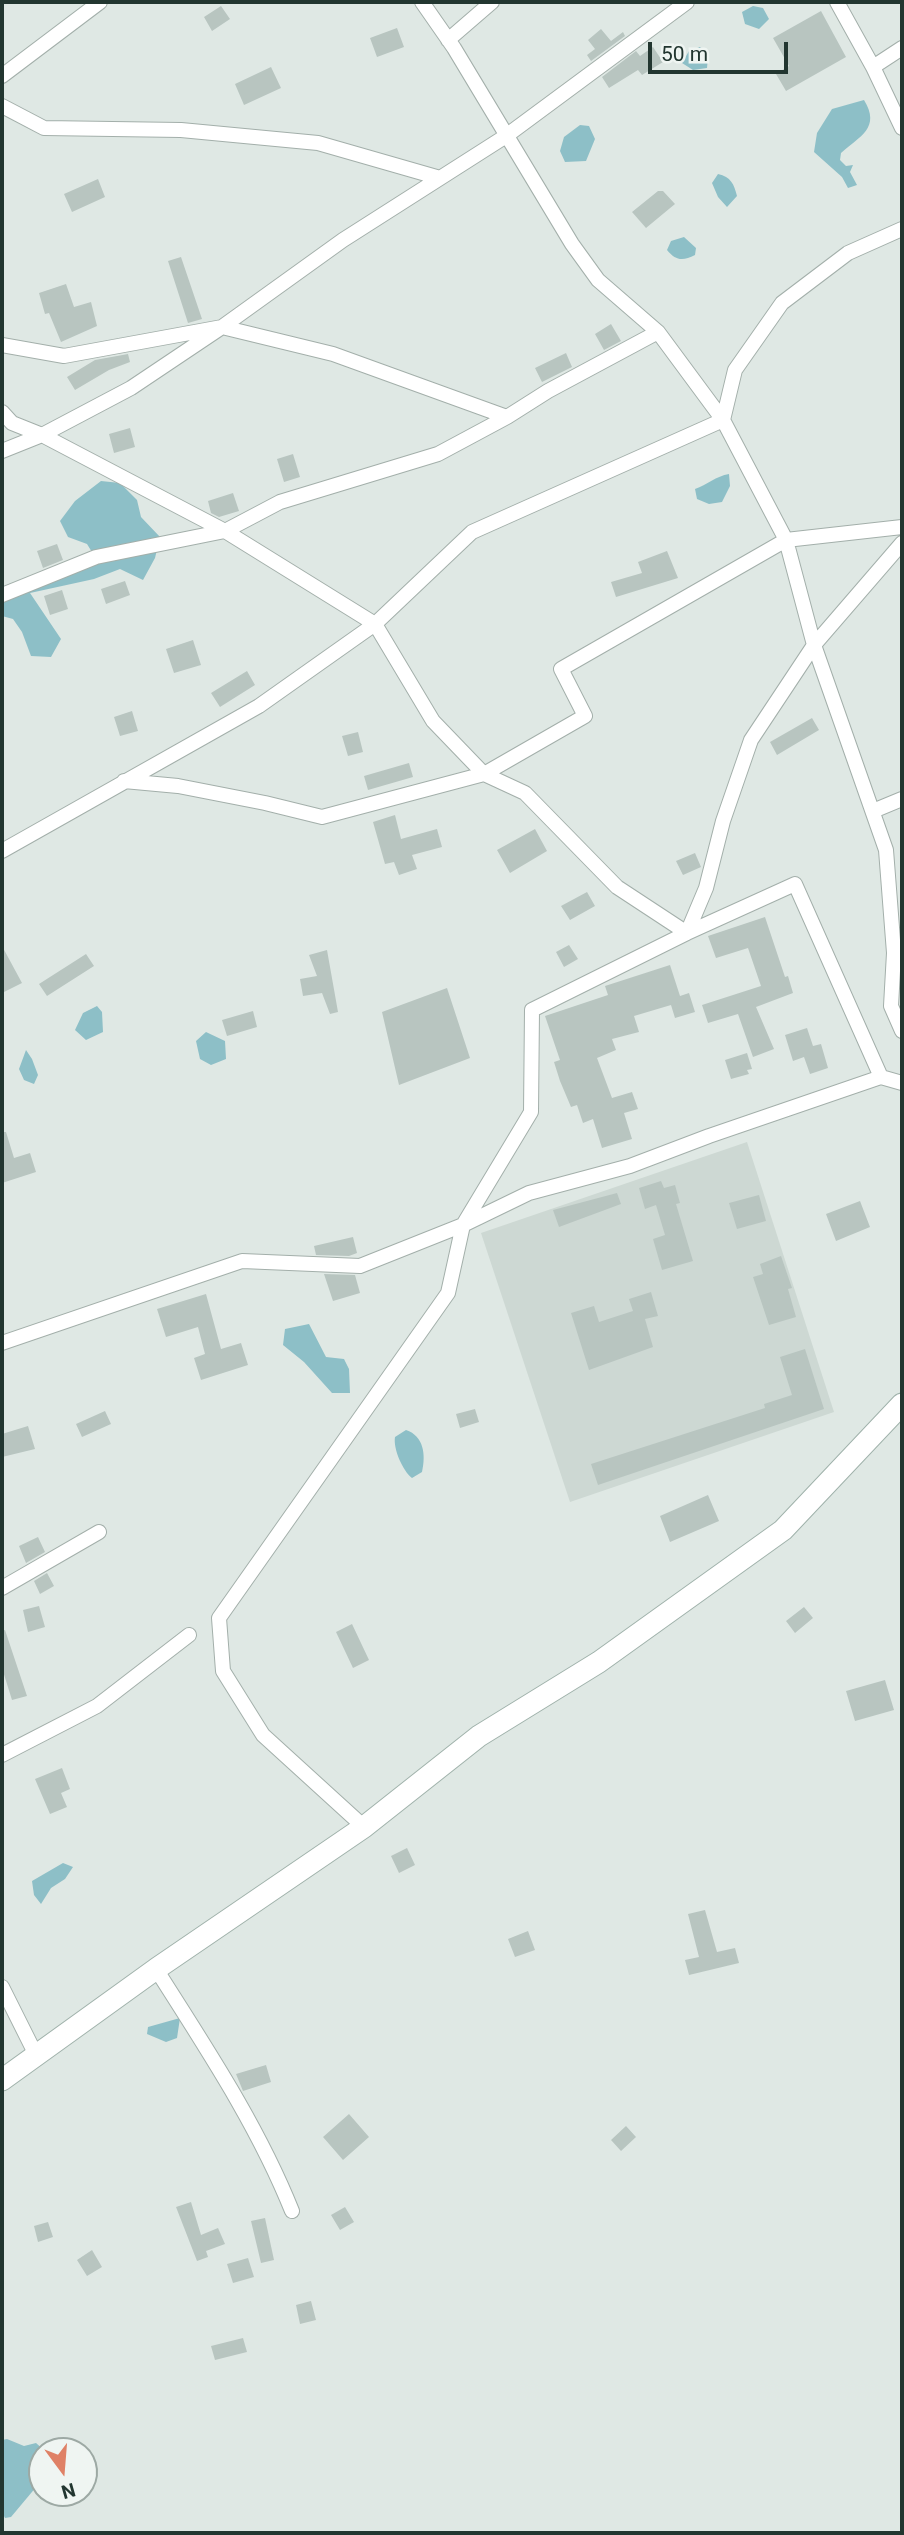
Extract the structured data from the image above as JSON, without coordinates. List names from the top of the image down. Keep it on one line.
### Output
{"scale_bar":"50 m","north":"bottom"}
